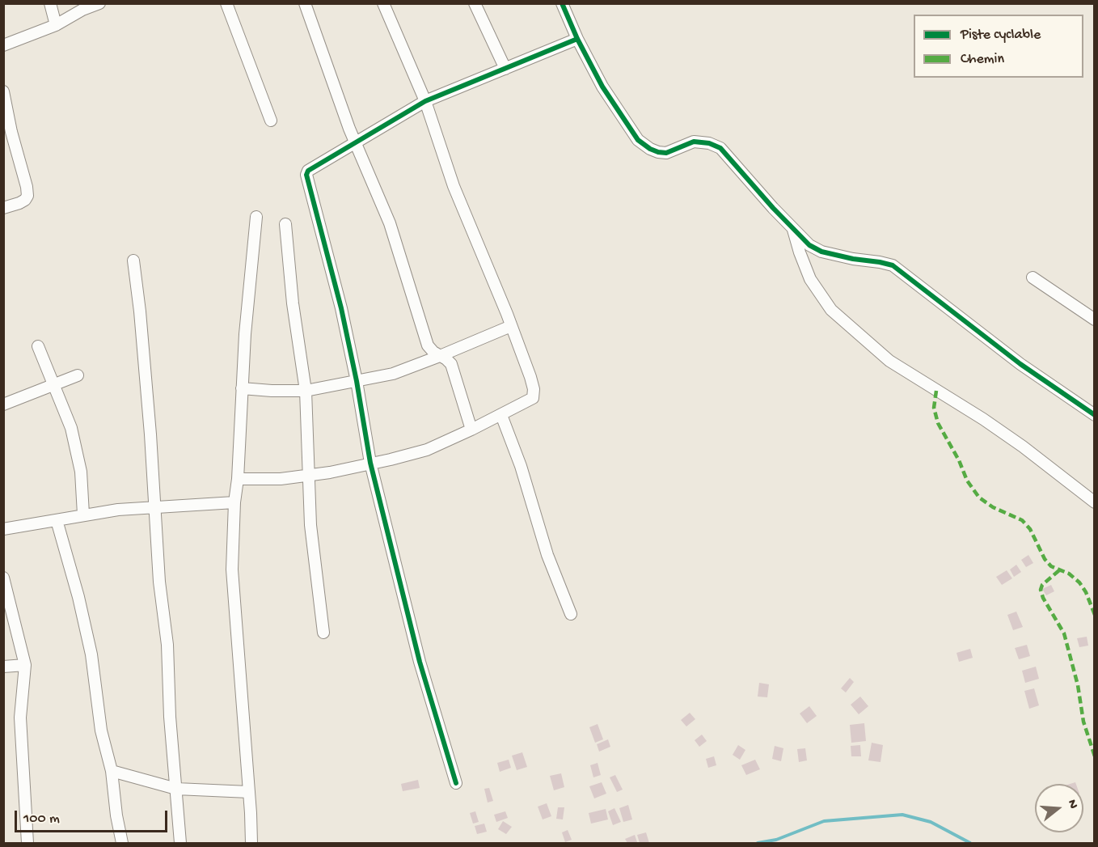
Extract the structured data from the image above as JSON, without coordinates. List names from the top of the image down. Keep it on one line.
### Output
{"legend":["Piste cyclable","Chemin"],"scale_bar":"100 m","north":"right"}
